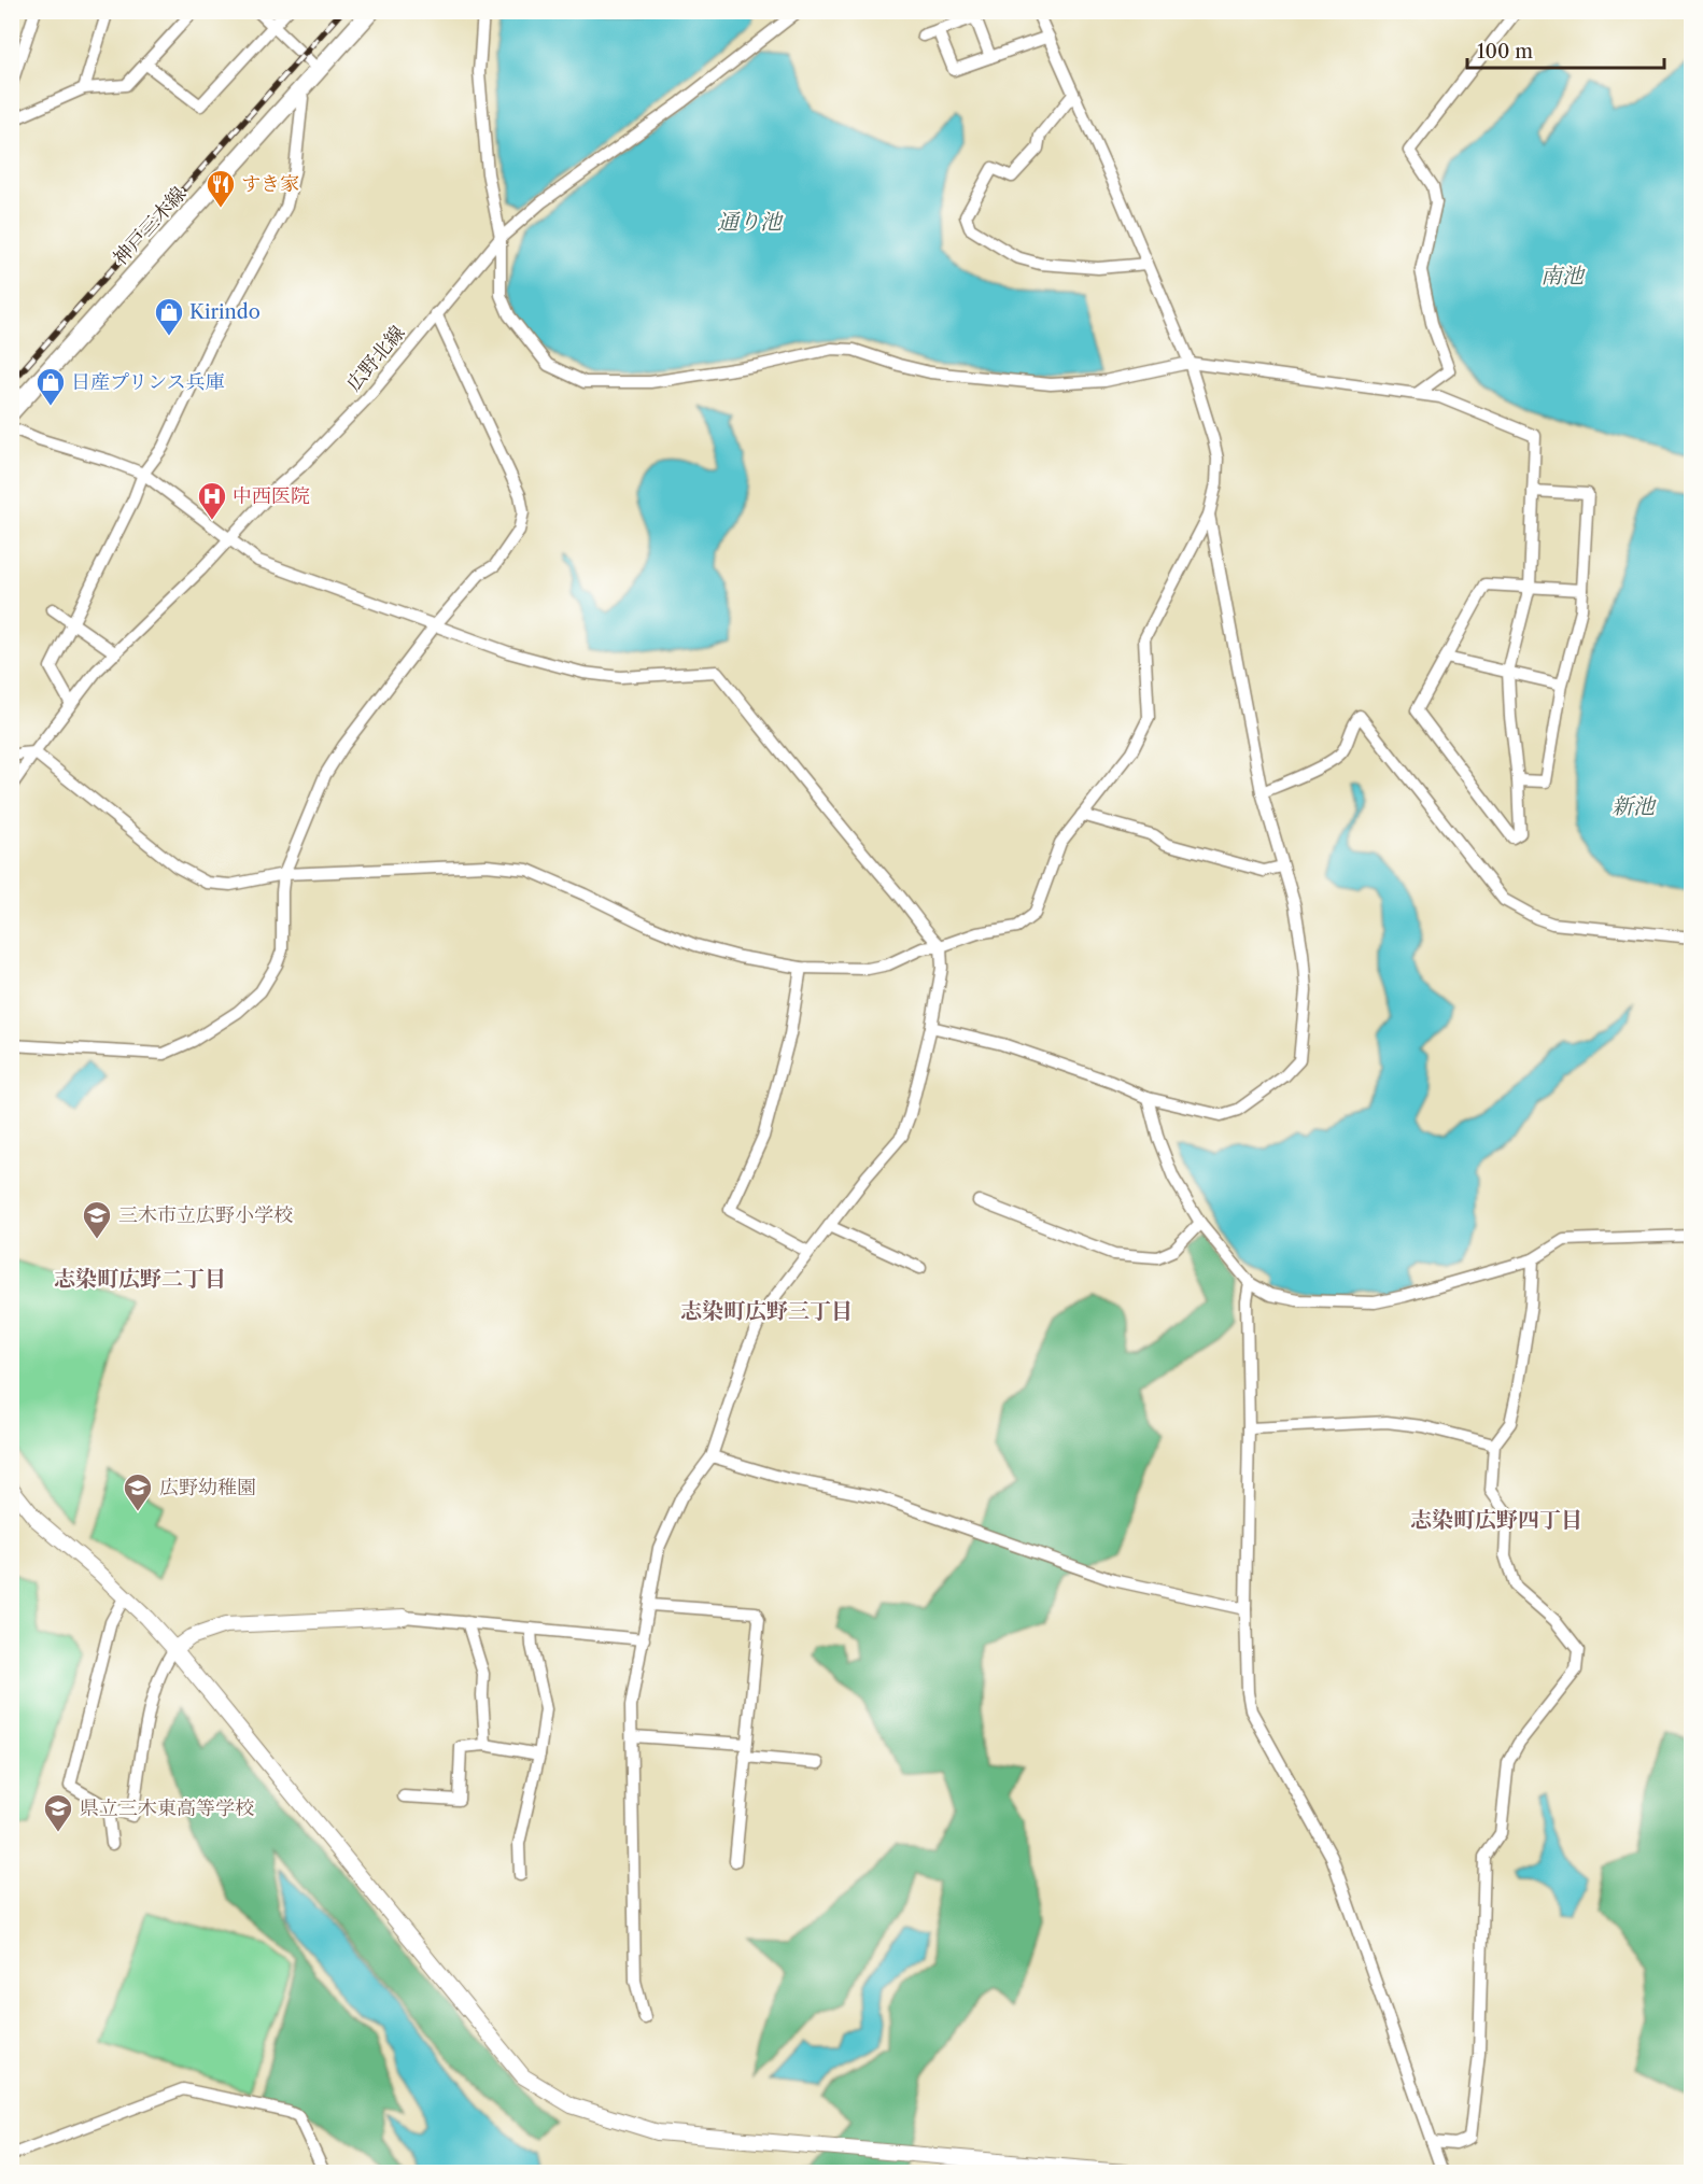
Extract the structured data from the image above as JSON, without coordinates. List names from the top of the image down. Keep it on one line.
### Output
{"streets":{"main road":["神戸三木線"],"street":["広野北線"]},"districts":["志染町広野二丁目","志染町広野三丁目","志染町広野四丁目"],"water":["通り池","南池","新池"],"places":{"restaurant":["すき家"],"shop":["Kirindo","日産プリンス兵庫"],"hospital":["中西医院"],"school or university":["三木市立広野小学校","広野幼稚園","県立三木東高等学校"]},"scale_bar":"100 m"}
